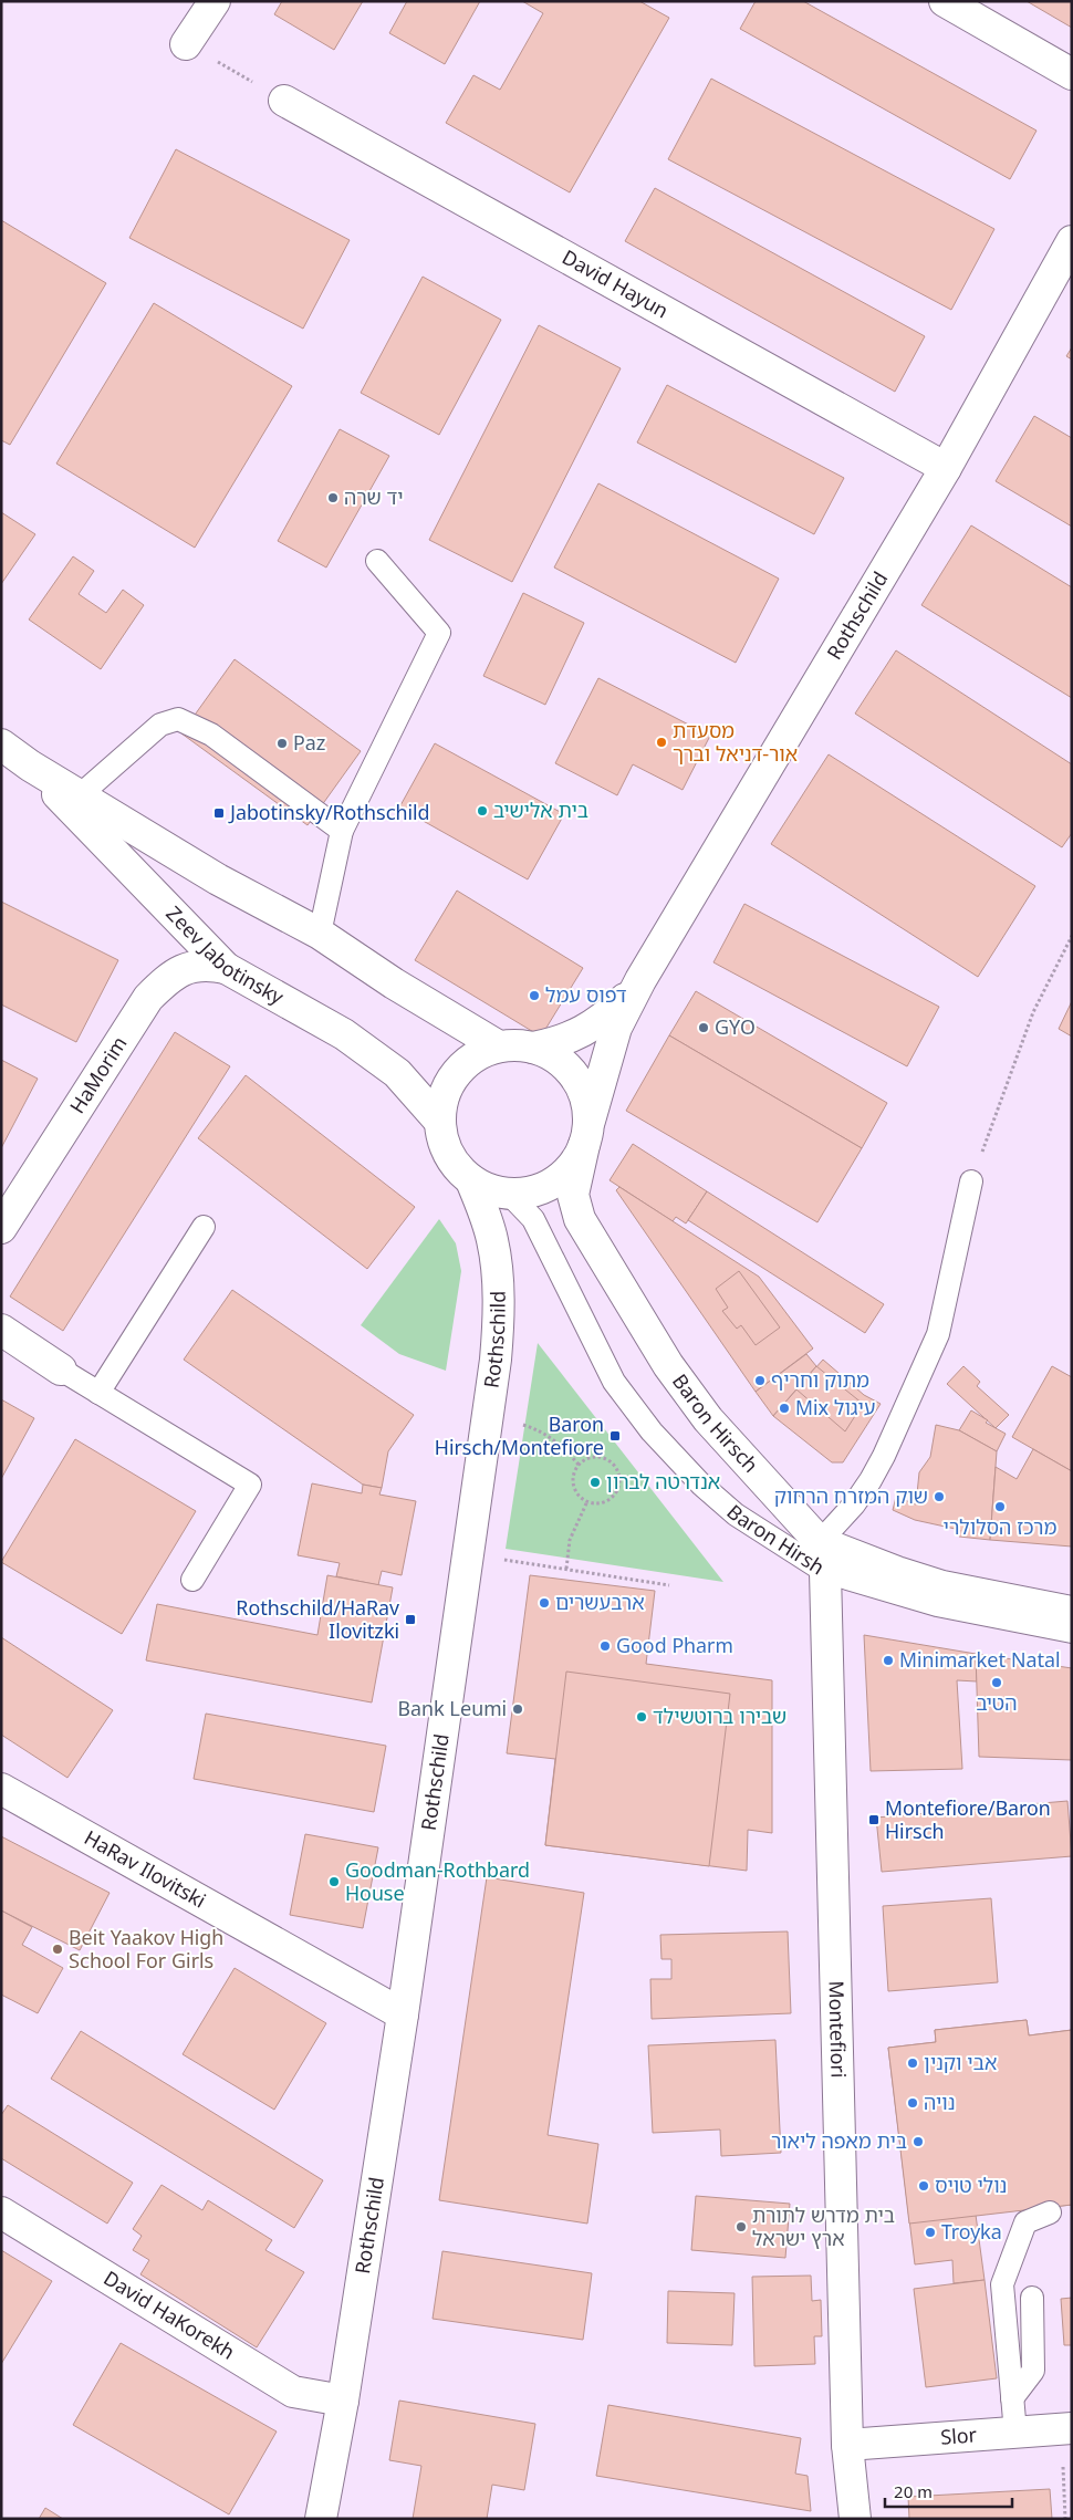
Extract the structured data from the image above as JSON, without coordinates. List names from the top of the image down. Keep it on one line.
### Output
{"streets":{"street":["David Hayun","Rothschild","Zeev Jabotinsky","HaMorim","Baron Hirsch","HaRav Ilovitski","Montefiori","David HaKorekh","Slor"],"lane":["Baron Hirsh"]},"crossings":[["David Hayun","Rothschild"],["Rothschild","Zeev Jabotinsky"],["Rothschild","Baron Hirsch"],["Rothschild","Baron Hirsh"],["Rothschild","HaRav Ilovitski"],["Rothschild","David HaKorekh"],["Zeev Jabotinsky","HaMorim"],["Zeev Jabotinsky","Baron Hirsch"],["Zeev Jabotinsky","Baron Hirsh"],["Baron Hirsch","Baron Hirsh"],["Baron Hirsch","Montefiori"],["Baron Hirsh","Montefiori"],["Montefiori","Slor"]],"places":{"other":["יד שרה","מסעדת אור-דניאל וברך","Paz","בית אלישיב","דפוס עמל","GYO","מתוק וחריף","Mix עיגול","אנדרטה לברון","שוק המזרח הרחוק","מרכז הסלולרי","ארבעשרים","Good Pharm","Minimarket Natal","הטיב","Bank Leumi","שבירו ברוטשילד","Goodman-Rothbard House","Beit Yaakov High School For Girls","אבי וקנין","נויה","בית מאפה ליאור","נולי טויס","בית מדרש לתורת ארץ ישראל","Troyka"],"transit":["Jabotinsky/Rothschild","Baron Hirsch/Montefiore","Rothschild/HaRav Ilovitzki","Montefiore/Baron Hirsch"]},"scale_bar":"20 m"}
